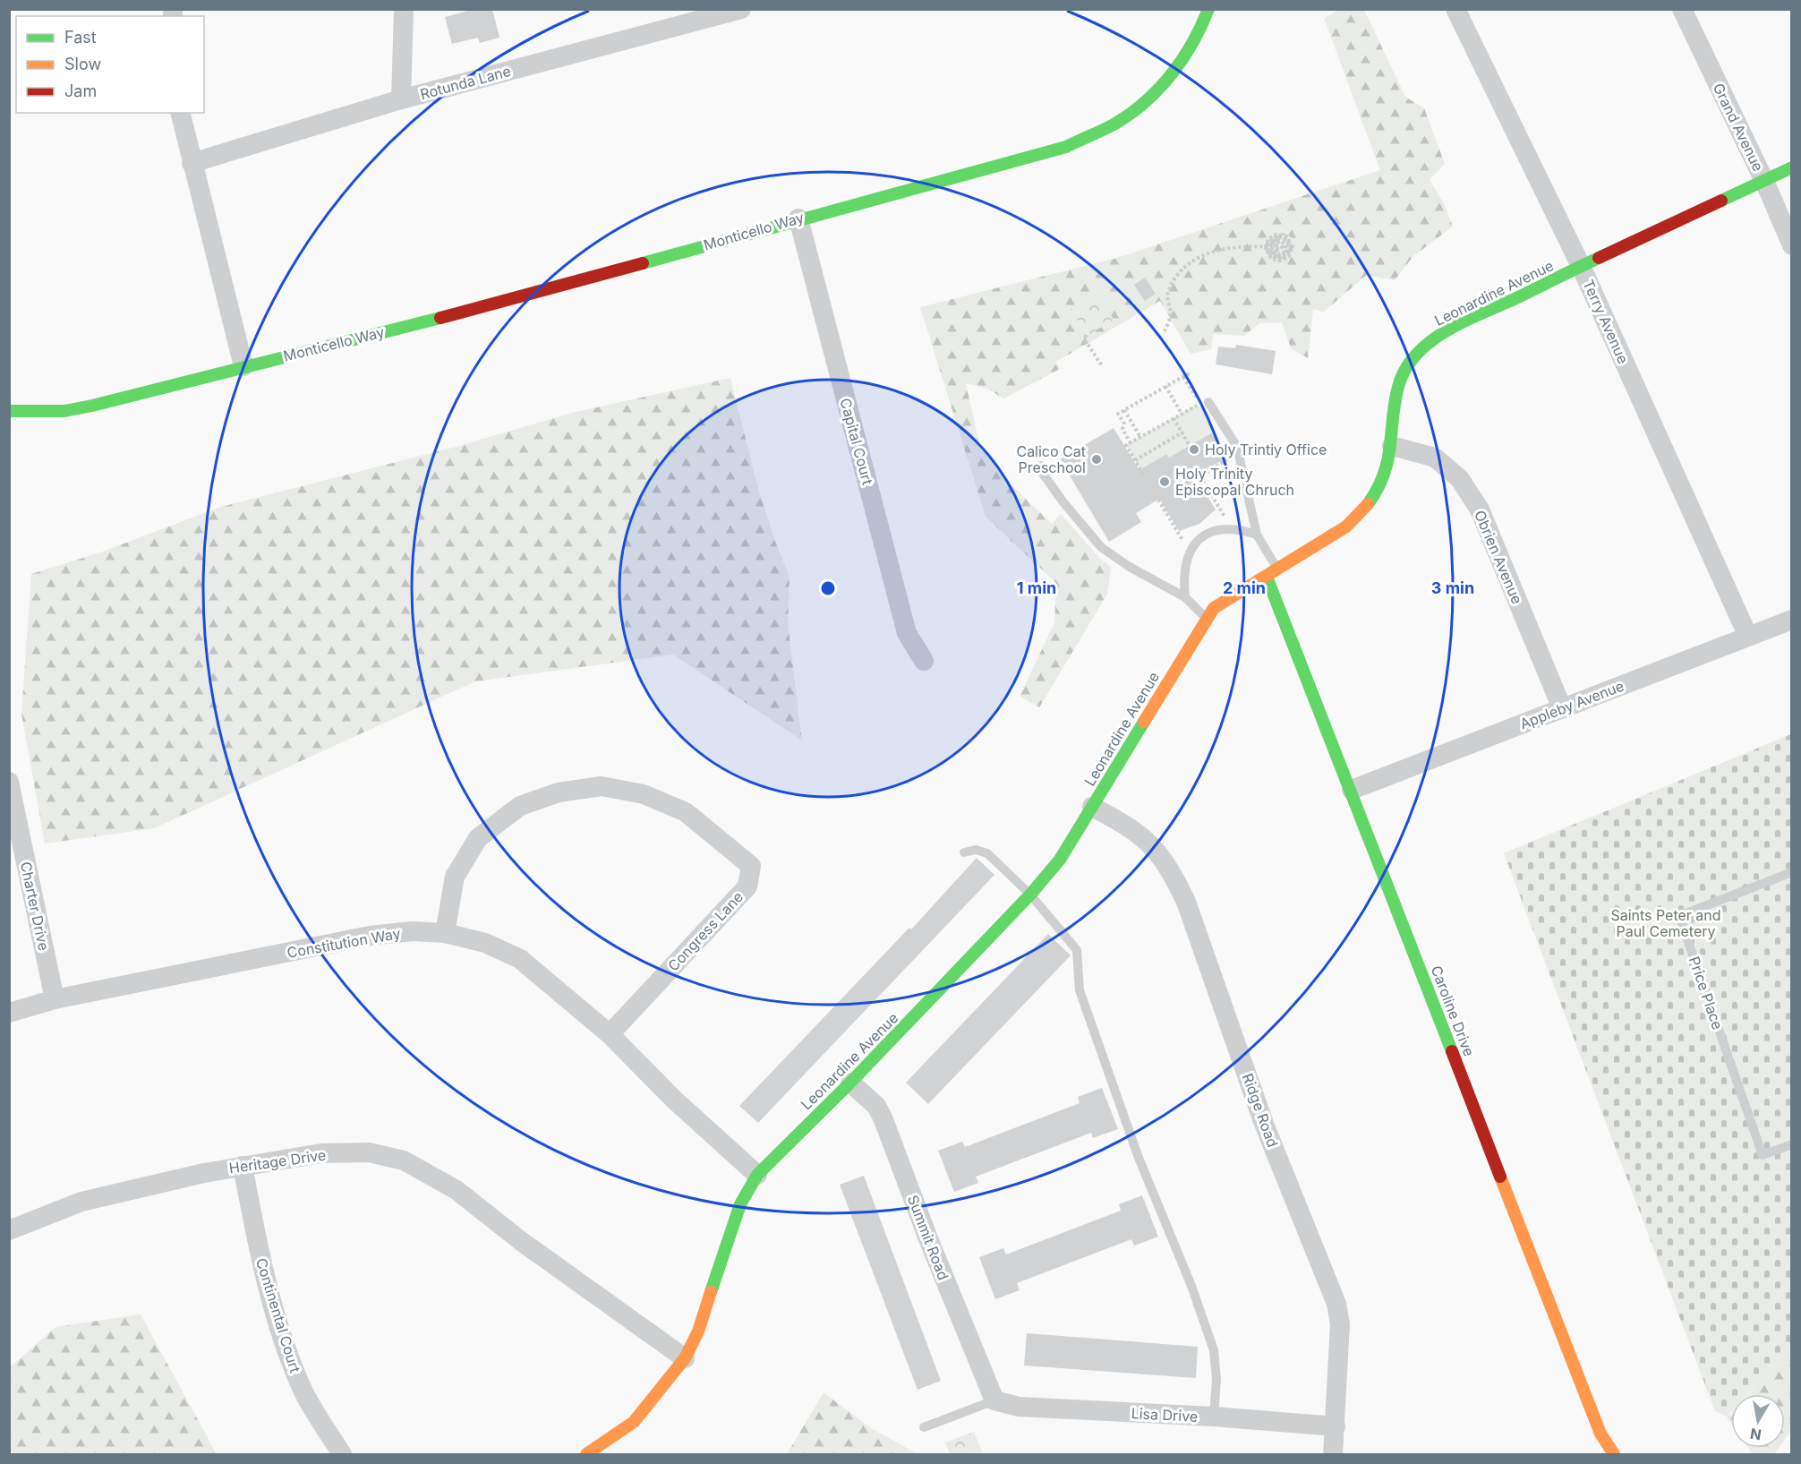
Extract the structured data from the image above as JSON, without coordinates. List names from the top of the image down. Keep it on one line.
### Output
{"streets":{"street":["Rotunda Lane","Grand Avenue","Monticello Way","Leonardine Avenue","Terry Avenue","Capital Court","Obrien Avenue","Appleby Avenue","Charter Drive","Congress Lane","Constitution Way","Caroline Drive","Ridge Road","Heritage Drive","Summit Road","Continental Court","Lisa Drive"],"lane":["Price Place"]},"crossings":[["Grand Avenue","Leonardine Avenue"],["Monticello Way","Capital Court"],["Leonardine Avenue","Terry Avenue"],["Leonardine Avenue","Obrien Avenue"],["Leonardine Avenue","Constitution Way"],["Leonardine Avenue","Caroline Drive"],["Leonardine Avenue","Ridge Road"],["Leonardine Avenue","Heritage Drive"],["Leonardine Avenue","Summit Road"],["Terry Avenue","Appleby Avenue"],["Obrien Avenue","Appleby Avenue"],["Appleby Avenue","Caroline Drive"],["Charter Drive","Constitution Way"],["Congress Lane","Constitution Way"],["Ridge Road","Lisa Drive"],["Heritage Drive","Continental Court"],["Summit Road","Lisa Drive"]],"parks":["Saints Peter and Paul Cemetery"],"places":["Holy Trintiy Office","Calico Cat Preschool","Holy Trinity Episcopal Chruch"],"legend":["Fast","Slow","Jam"],"north":"bottom","rings":["1 min","2 min","3 min"]}
